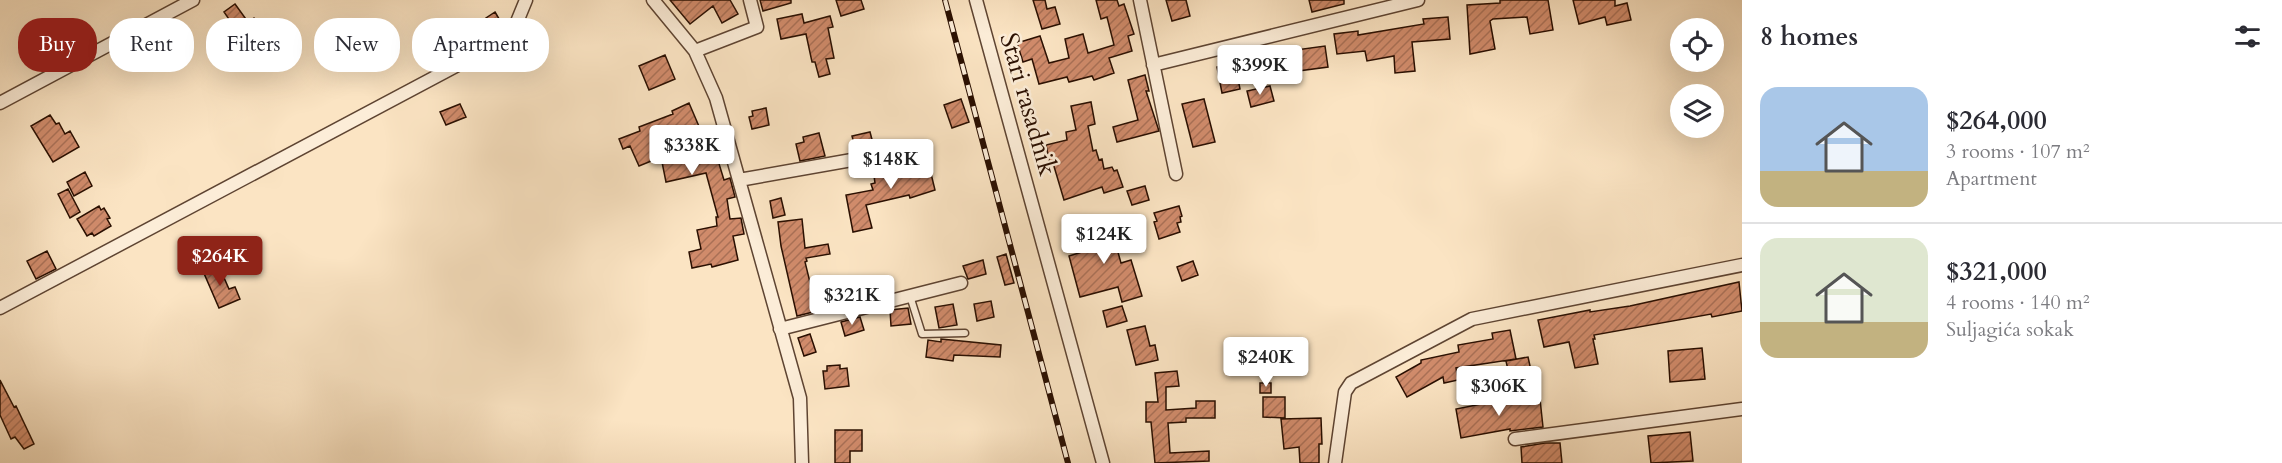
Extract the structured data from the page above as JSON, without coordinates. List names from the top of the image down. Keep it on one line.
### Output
{"streets":{"street":["Stari rasadnik"]},"page":{"heading":"8 homes","chip":["Buy","Rent","Filters","New","Apartment"],"price":["$399K","$338K","$148K","$124K","$264K","$321K","$240K","$306K"],"list":[{"name":"$264,000","note":"3 rooms · 107 m² · Apartment"},{"name":"$321,000","note":"4 rooms · 140 m² · Suljagića sokak"}]}}
